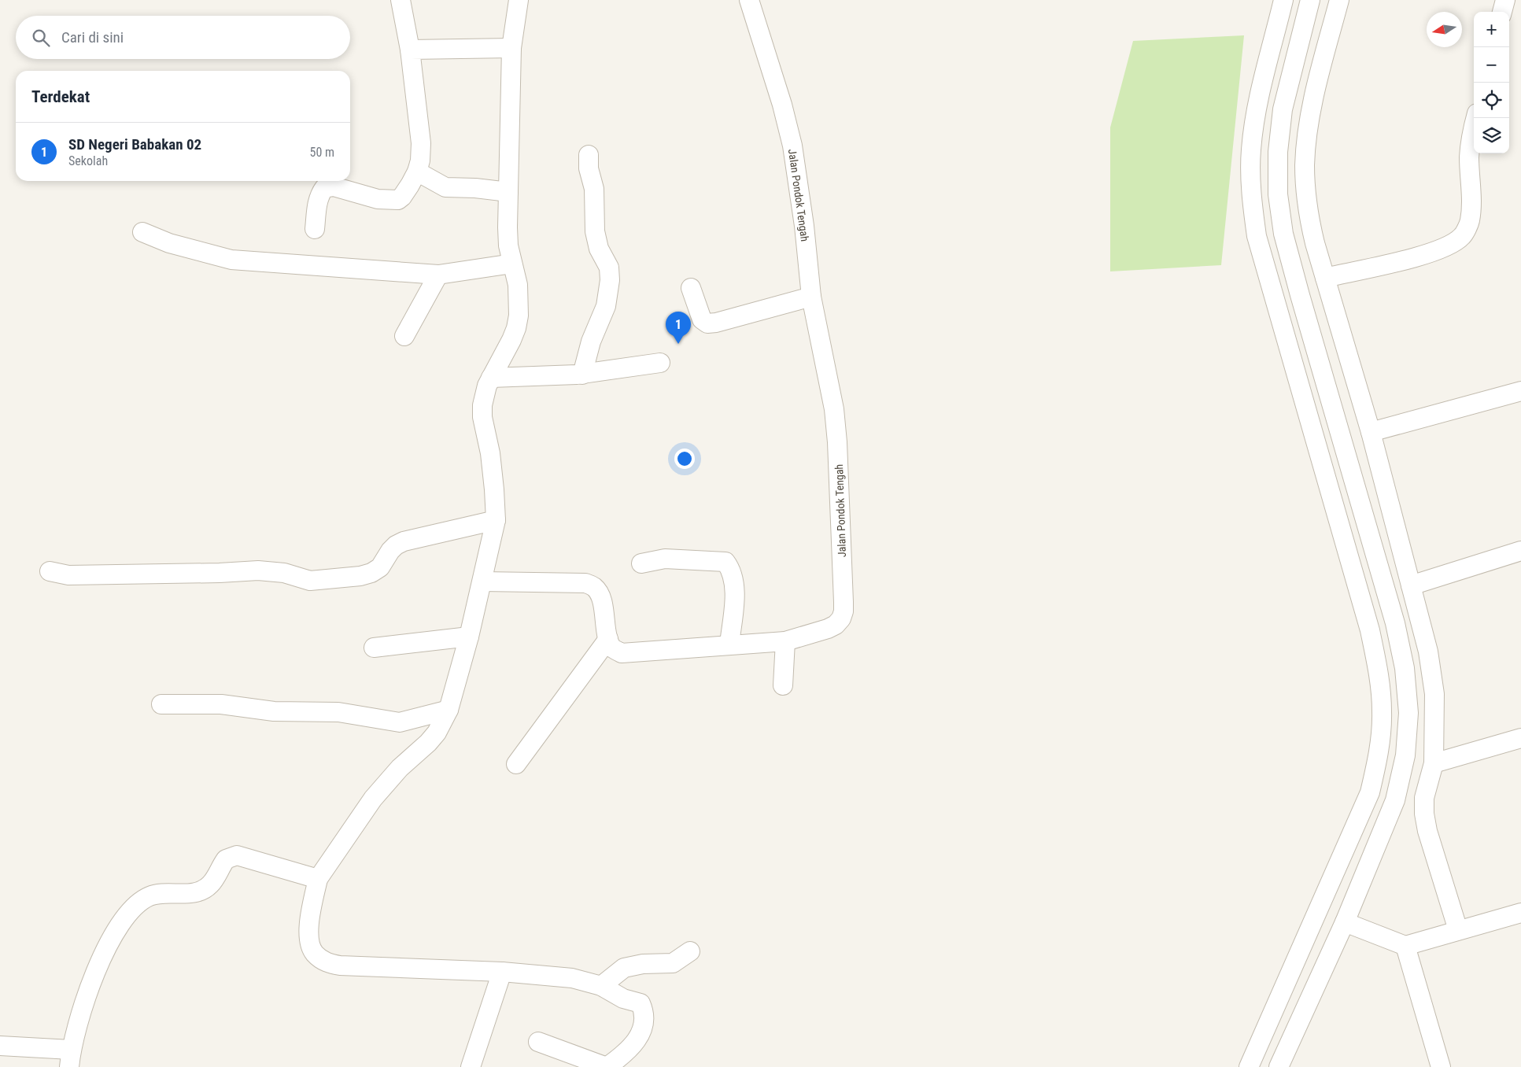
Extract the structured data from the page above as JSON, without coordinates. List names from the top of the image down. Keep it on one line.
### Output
{"streets":{"street":["Jalan Pondok Tengah"]},"north":"left","page":{"map_buttons":["+","−"],"search":"Cari di sini","heading":"Terdekat","list":[{"mark":"1","name":"SD Negeri Babakan 02","note":"Sekolah","value":"50 m"}],"pins":"1"}}
